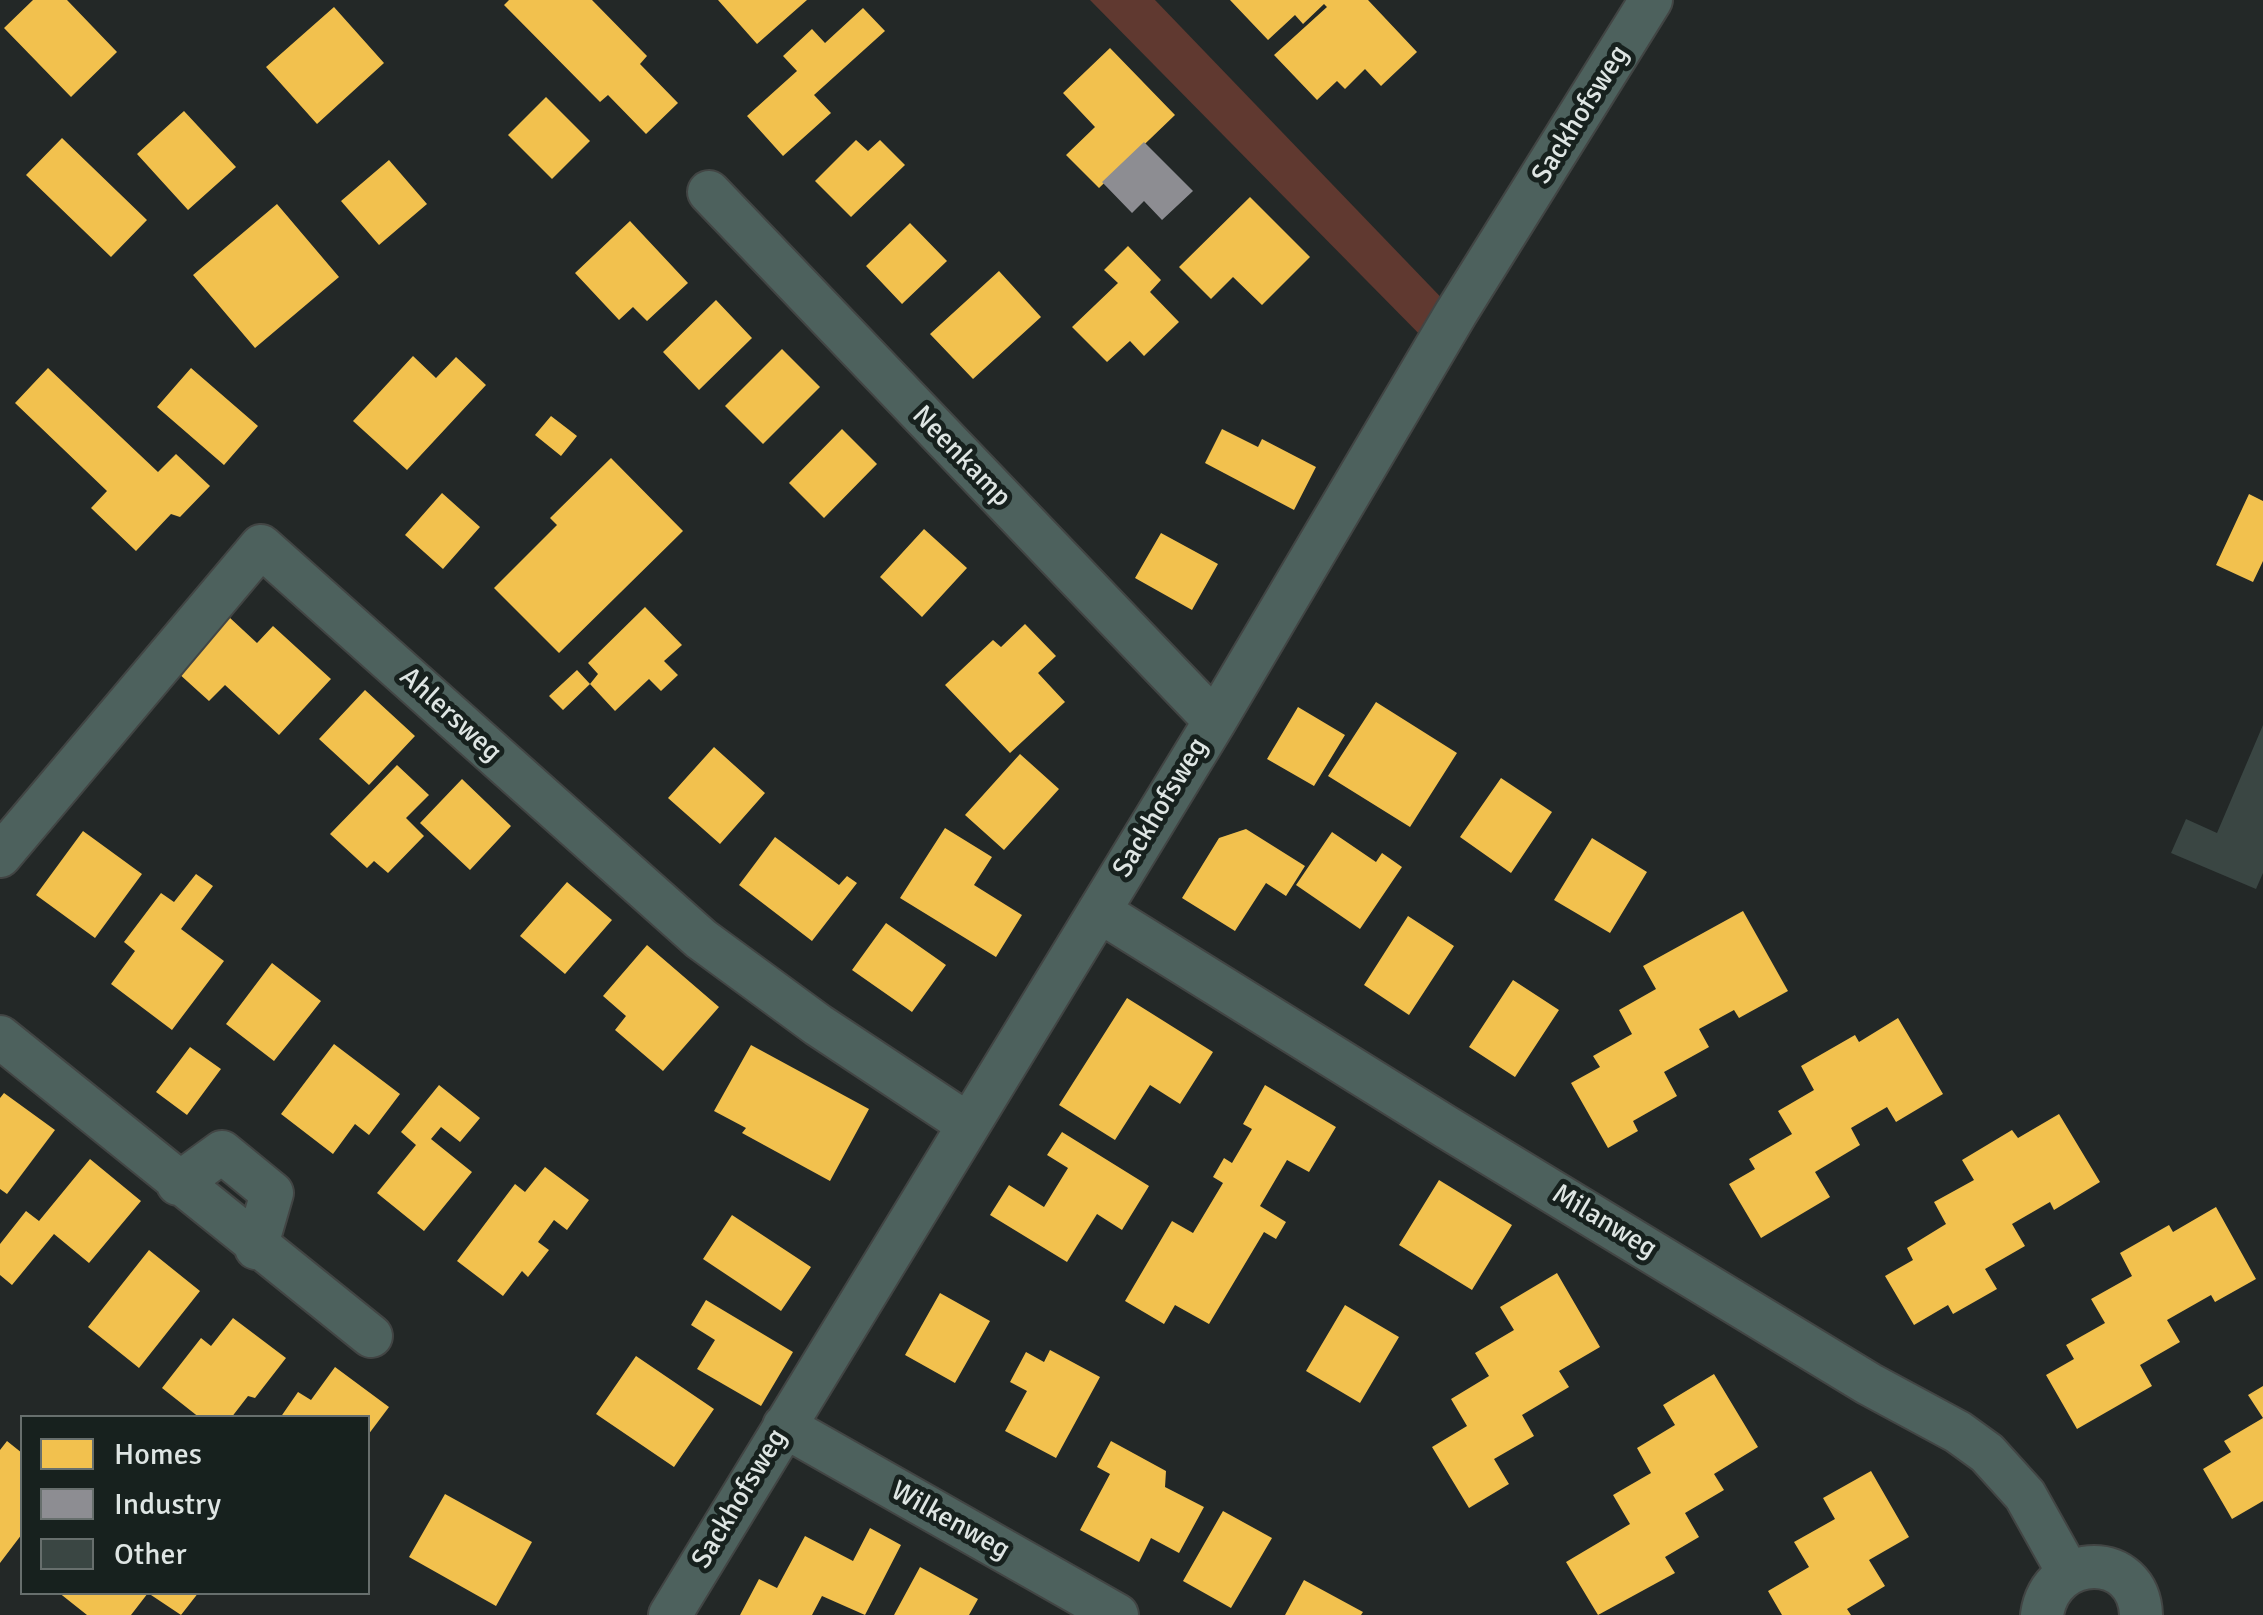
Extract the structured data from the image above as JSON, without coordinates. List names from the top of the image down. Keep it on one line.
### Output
{"streets":{"street":["Sackhofsweg","Neenkamp","Ahlersweg","Milanweg","Wilkenweg"]},"crossings":[["Sackhofsweg","Neenkamp"],["Sackhofsweg","Ahlersweg"],["Sackhofsweg","Milanweg"],["Sackhofsweg","Wilkenweg"]],"legend":["Homes","Industry","Other"]}
